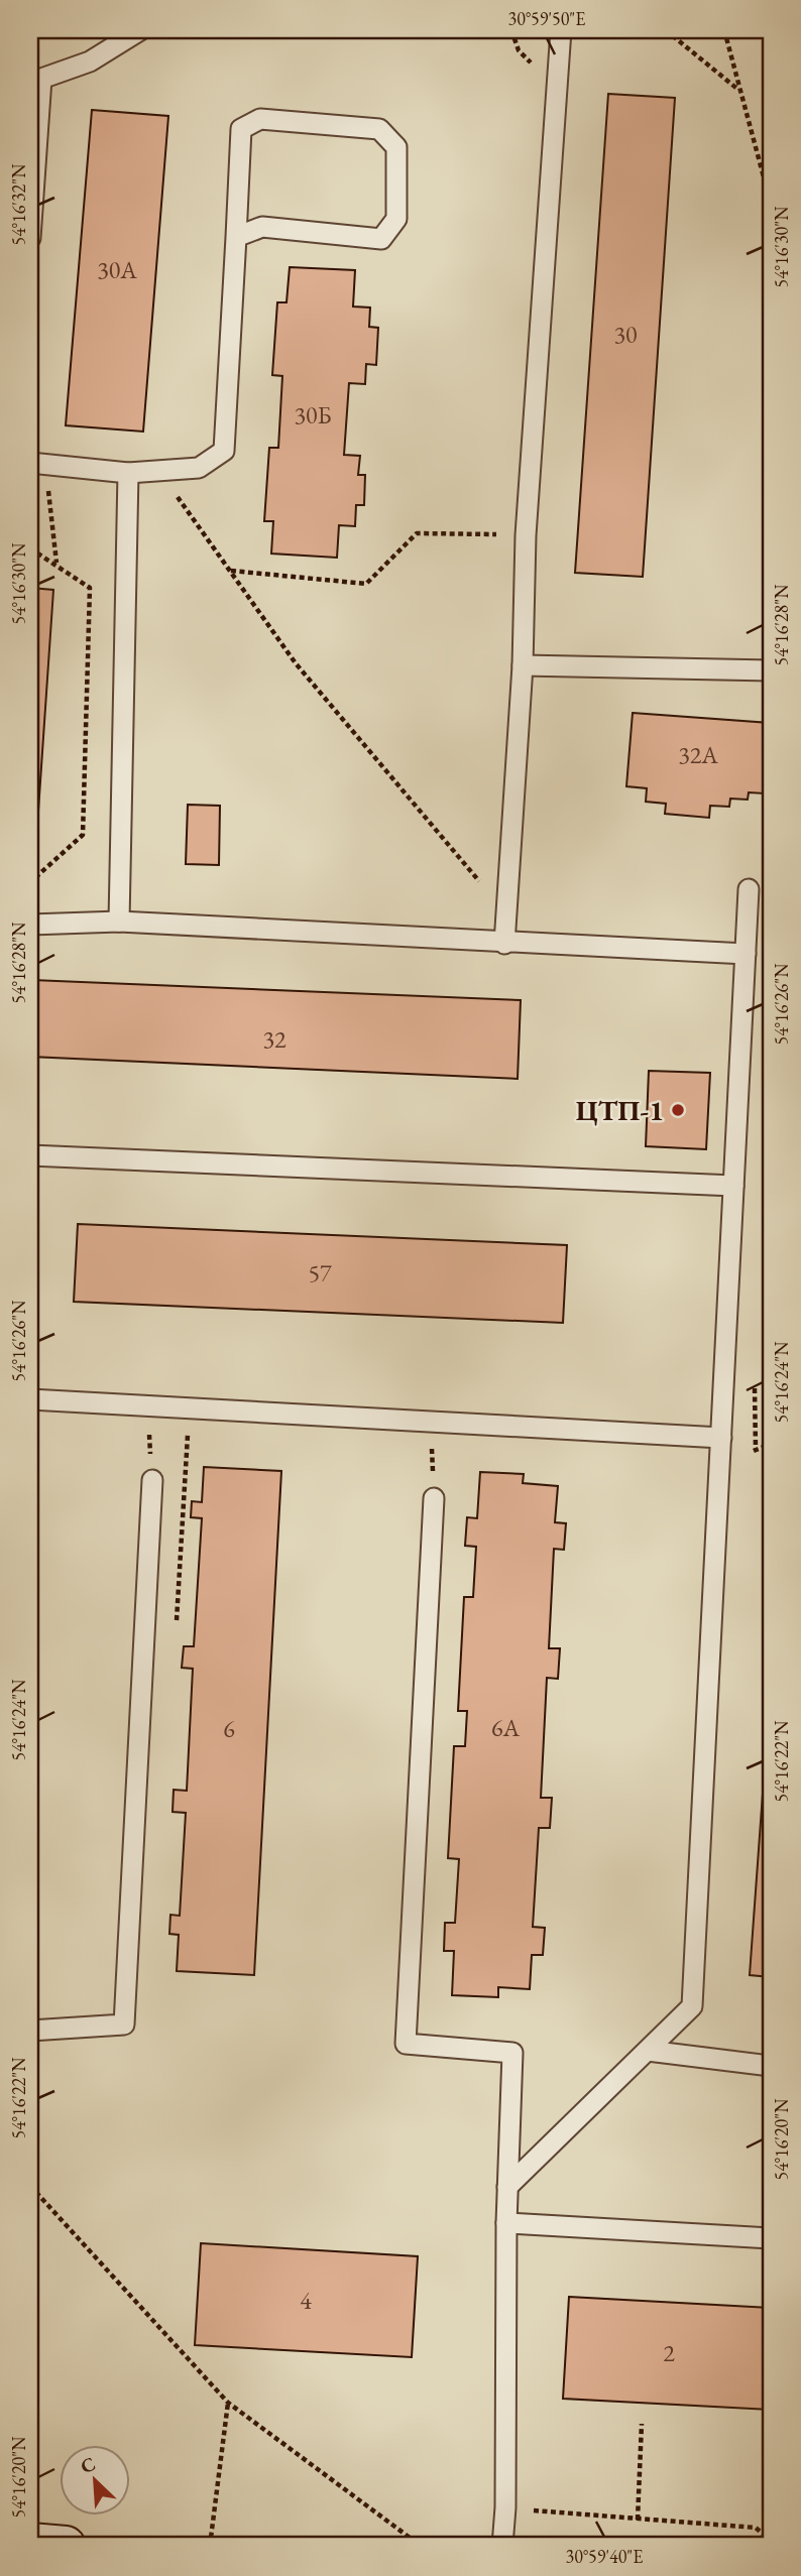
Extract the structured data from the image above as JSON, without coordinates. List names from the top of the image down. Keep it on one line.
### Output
{"places":["ЦТП-1"],"house_numbers":["30А","30","30Б","32А","32","57","6А","6","4","2"],"north":"top left","coordinates":["30°59'50\"E","54°16'32\"N","54°16'30\"N","54°16'28\"N","54°16'26\"N","54°16'24\"N","54°16'22\"N","54°16'20\"N","30°59'40\"E"]}
